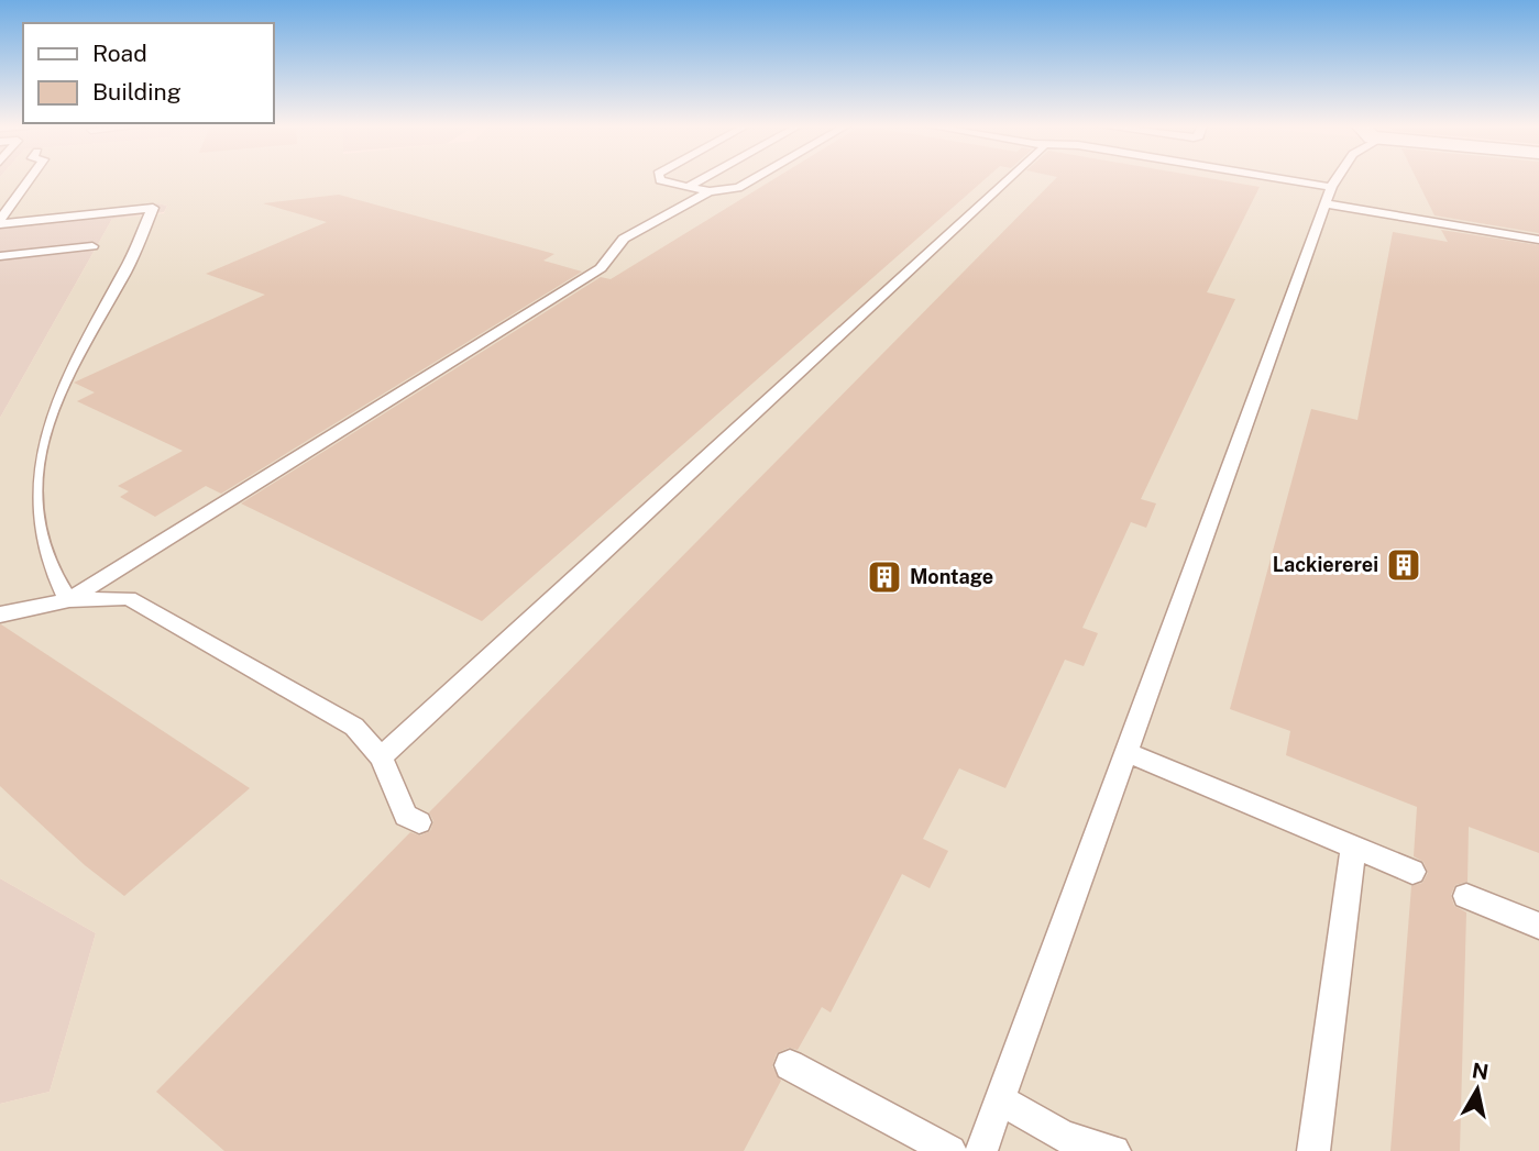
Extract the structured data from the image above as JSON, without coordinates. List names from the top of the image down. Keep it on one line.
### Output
{"places":{"building":["Lackiererei","Montage"]},"legend":["Road","Building"],"north":"top"}
